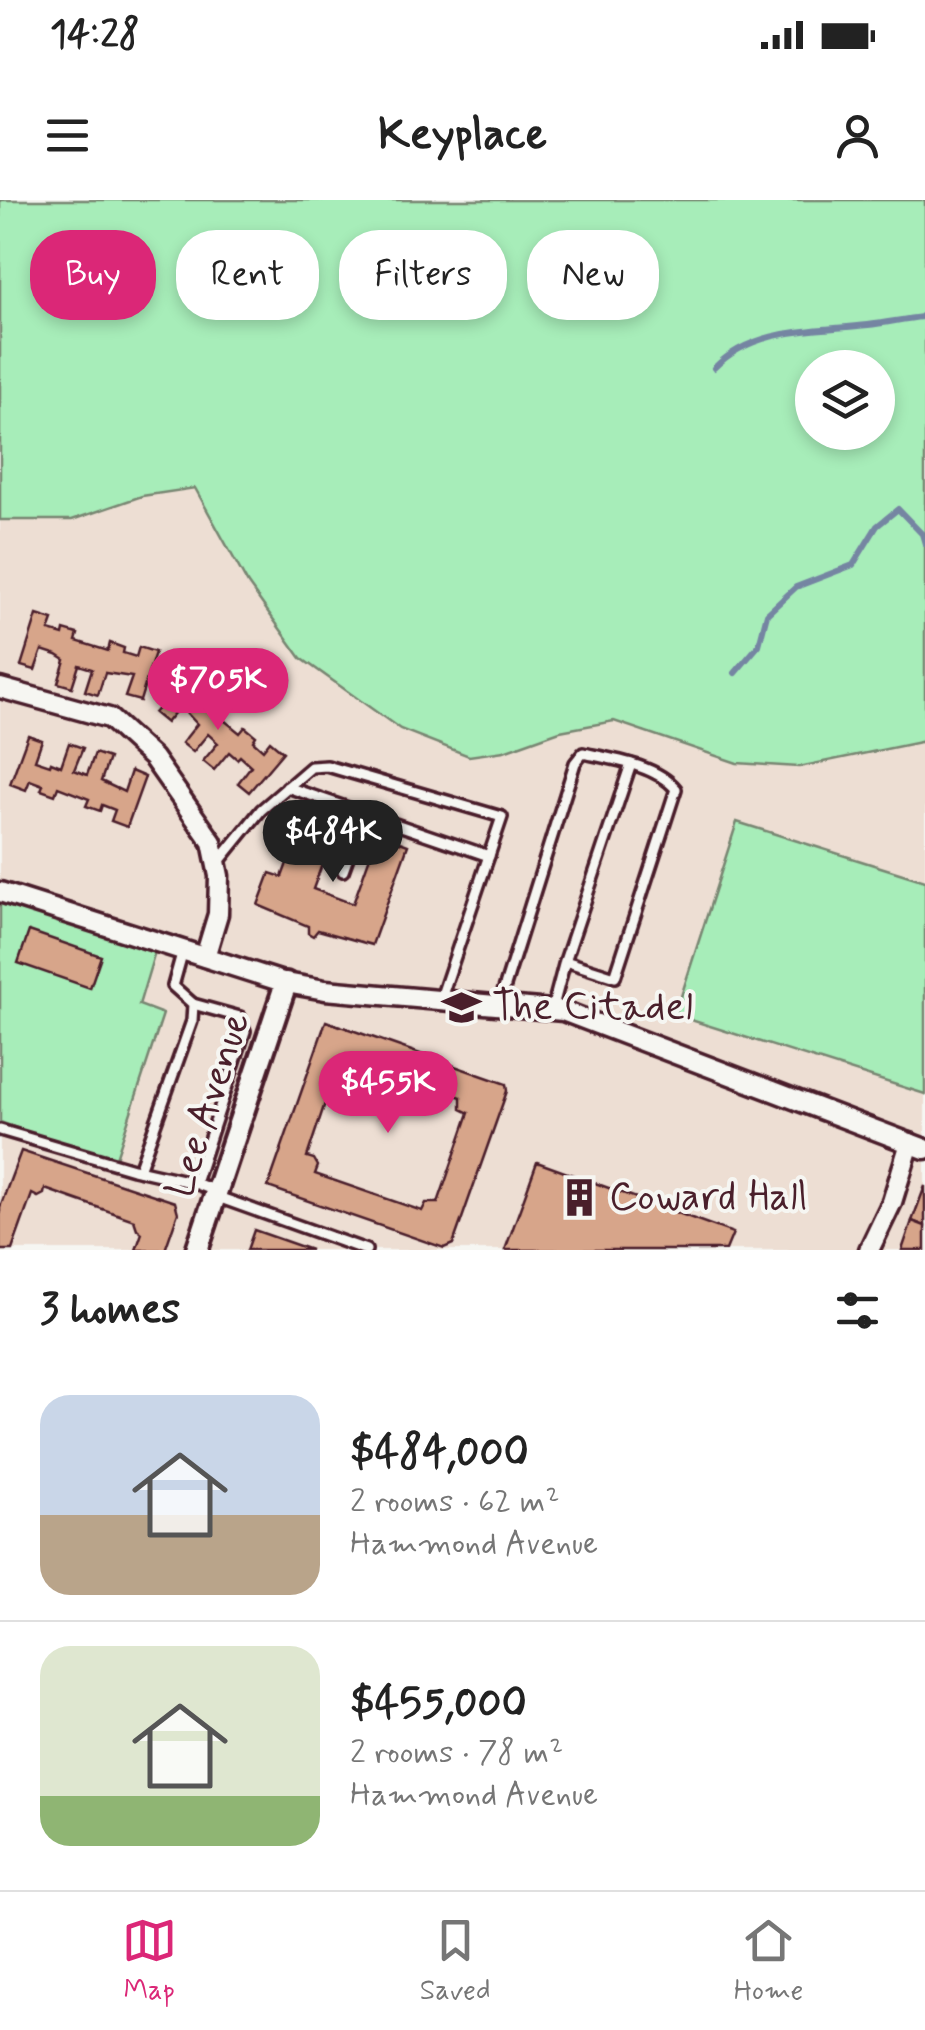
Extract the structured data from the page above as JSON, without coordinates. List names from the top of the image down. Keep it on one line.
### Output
{"streets":{"street":["Lee Avenue"]},"places":{"school or university":["The Citadel"],"building":["Coward Hall"]},"page":{"status":"14:28","header":"Keyplace","chip":["Buy","Rent","Filters","New"],"price":["$705K","$484K","$455K"],"heading":"3 homes","list":[{"name":"$484,000","note":"2 rooms · 62 m² · Hammond Avenue"},{"name":"$455,000","note":"2 rooms · 78 m² · Hammond Avenue"}],"tabs":["Map","Saved","Home"]}}
